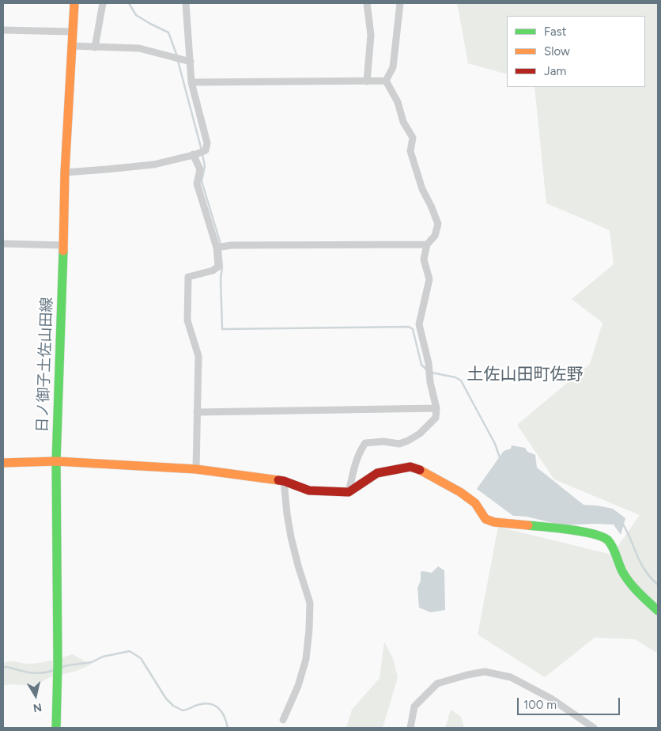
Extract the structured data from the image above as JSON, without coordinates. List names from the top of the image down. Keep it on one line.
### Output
{"streets":{"street":["日ノ御子土佐山田線"]},"districts":["土佐山田町佐野"],"legend":["Fast","Slow","Jam"],"scale_bar":"100 m","north":"bottom"}
